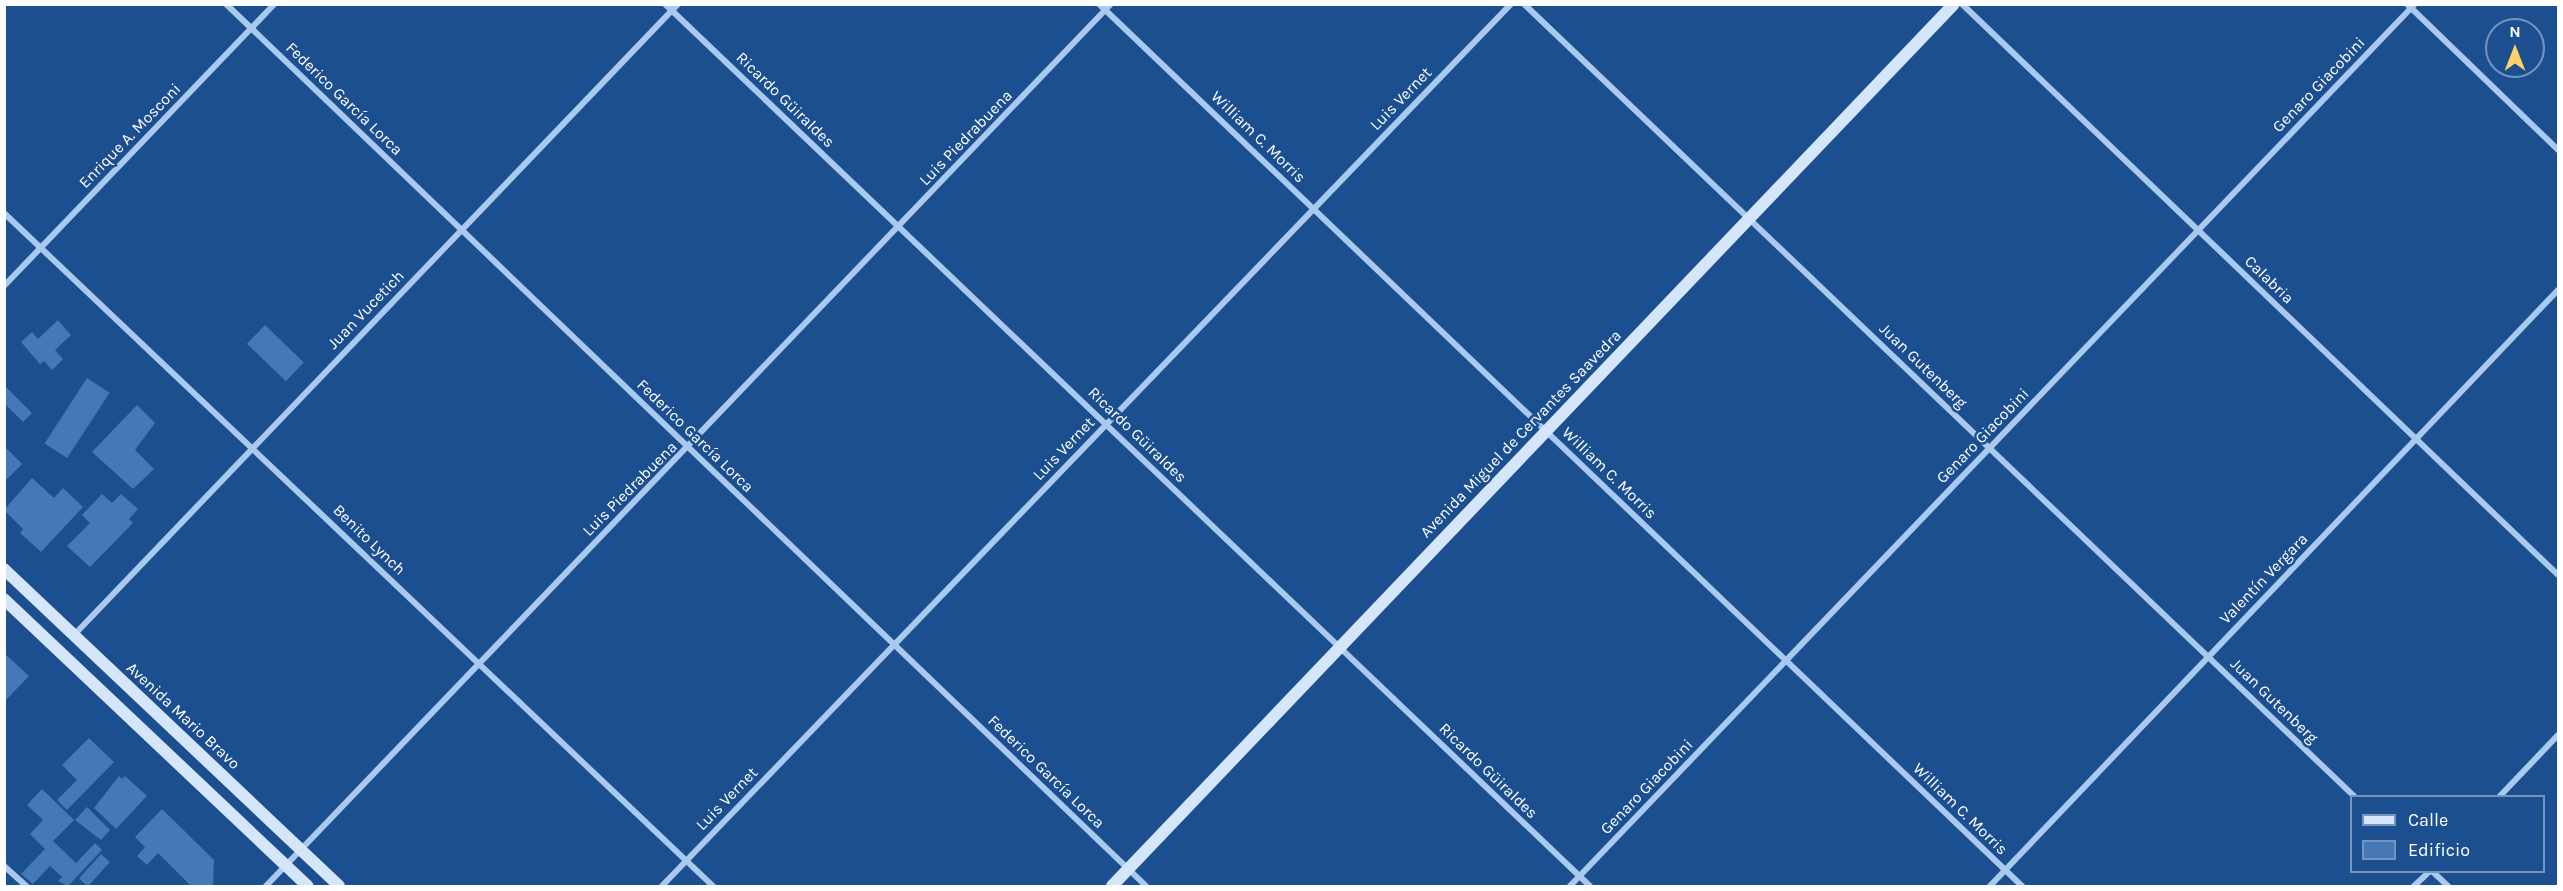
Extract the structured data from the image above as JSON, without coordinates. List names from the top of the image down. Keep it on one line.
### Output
{"streets":{"street":["Genaro Giacobini","Federico García Lorca","Luis Vernet","Ricardo Güiraldes","Enrique A. Mosconi","William C. Morris","Luis Piedrabuena","Calabria","Juan Vucetich","Juan Gutenberg","Avenida Miguel de Cervantes Saavedra","Benito Lynch","Valentín Vergara","Avenida Mario Bravo"]},"crossings":[["Genaro Giacobini","Ricardo Güiraldes"],["Genaro Giacobini","William C. Morris"],["Genaro Giacobini","Calabria"],["Genaro Giacobini","Juan Gutenberg"],["Federico García Lorca","Luis Vernet"],["Federico García Lorca","Enrique A. Mosconi"],["Federico García Lorca","Luis Piedrabuena"],["Federico García Lorca","Juan Vucetich"],["Federico García Lorca","Avenida Miguel de Cervantes Saavedra"],["Luis Vernet","Ricardo Güiraldes"],["Luis Vernet","William C. Morris"],["Luis Vernet","Benito Lynch"],["Ricardo Güiraldes","Luis Piedrabuena"],["Ricardo Güiraldes","Juan Vucetich"],["Ricardo Güiraldes","Avenida Miguel de Cervantes Saavedra"],["Enrique A. Mosconi","Benito Lynch"],["William C. Morris","Luis Piedrabuena"],["William C. Morris","Avenida Miguel de Cervantes Saavedra"],["William C. Morris","Valentín Vergara"],["Luis Piedrabuena","Benito Lynch"],["Luis Piedrabuena","Avenida Mario Bravo"],["Calabria","Valentín Vergara"],["Juan Vucetich","Benito Lynch"],["Juan Vucetich","Avenida Mario Bravo"],["Juan Gutenberg","Avenida Miguel de Cervantes Saavedra"],["Juan Gutenberg","Valentín Vergara"]],"legend":["Calle","Edificio"],"north":"top"}
